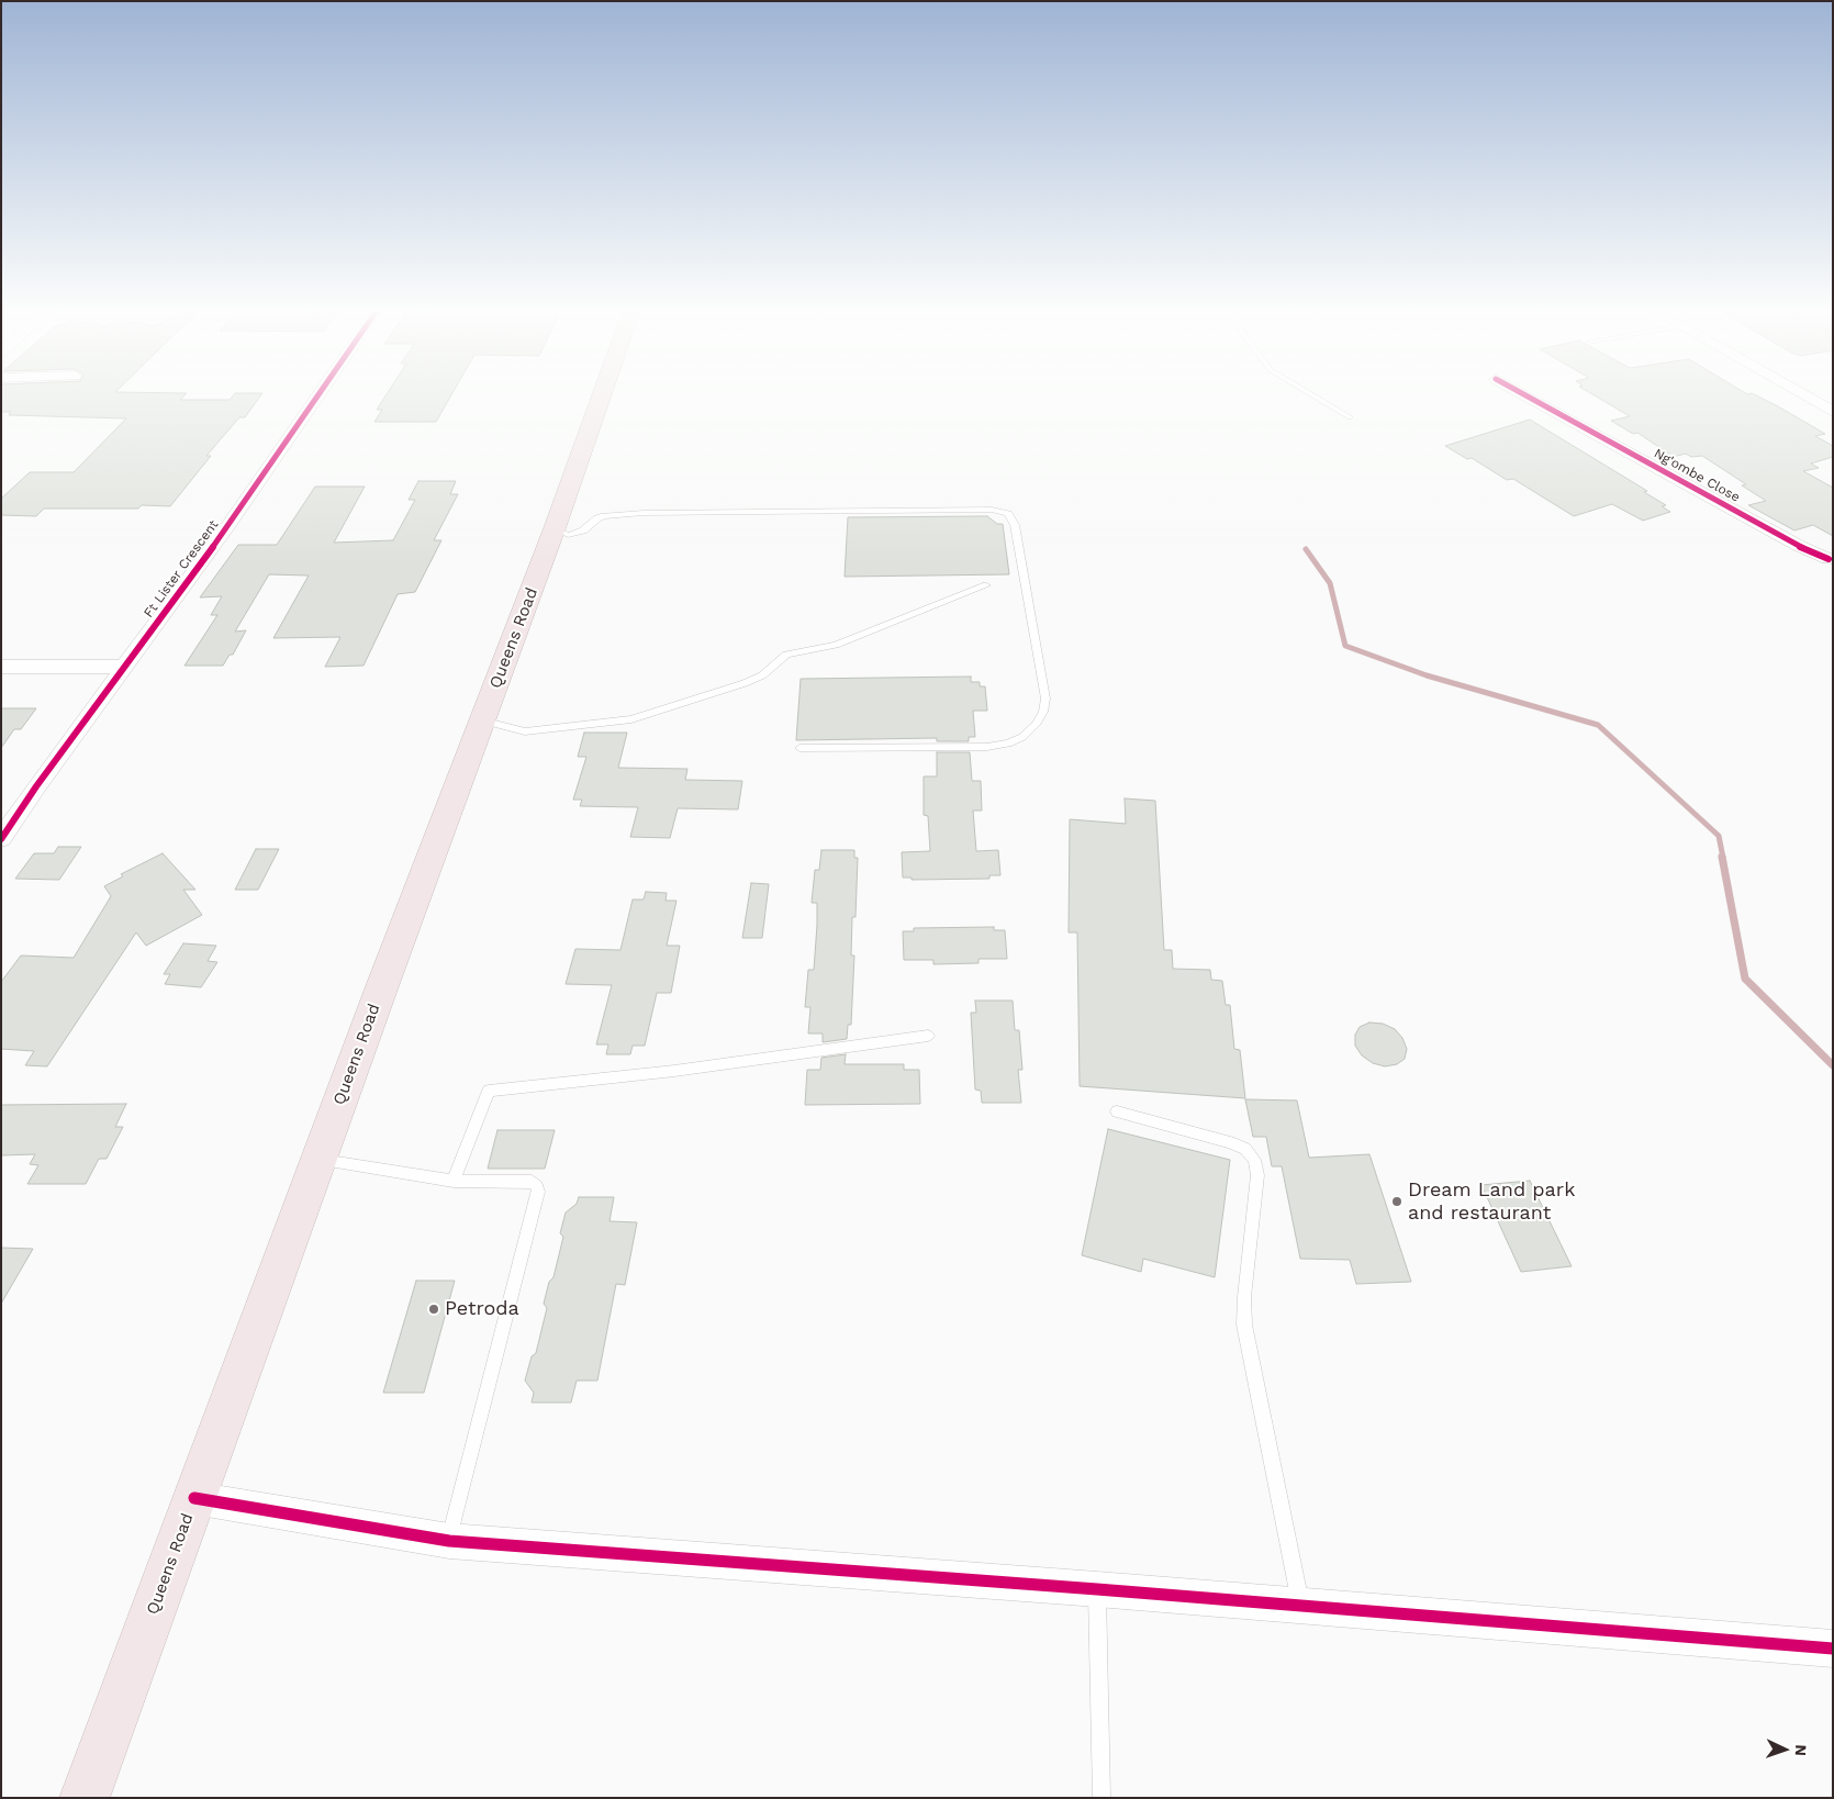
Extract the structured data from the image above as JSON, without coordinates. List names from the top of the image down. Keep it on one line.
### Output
{"streets":{"highway":["Queens Road"],"street":["Ng'ombe Close","Ft Lister Crescent"]},"places":["Dream Land park and restaurant","Petroda"],"north":"right"}
